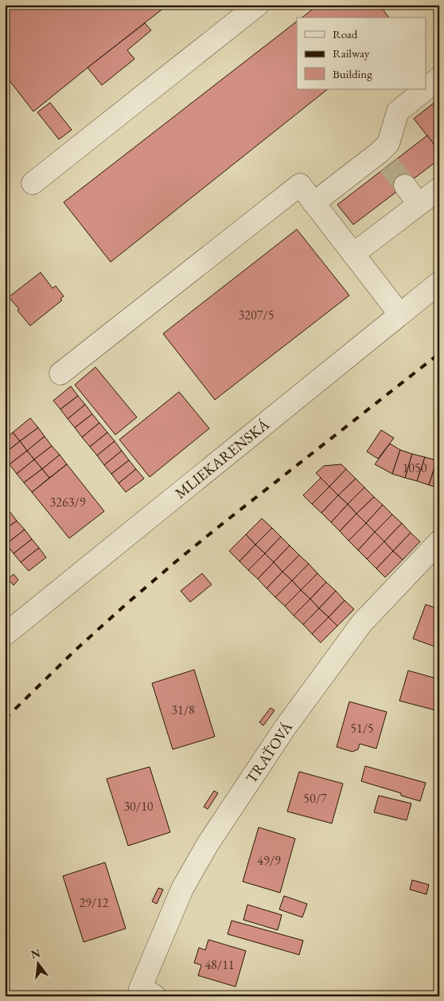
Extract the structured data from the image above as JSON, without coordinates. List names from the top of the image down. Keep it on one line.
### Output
{"streets":{"street":["MLIEKARENSKÁ","TRAŤOVÁ"]},"house_numbers":["3207/5","1050","3263/9","31/8","51/5","50/7","30/10","49/9","29/12","48/11"],"legend":["Road","Railway","Building"],"north":"top"}
